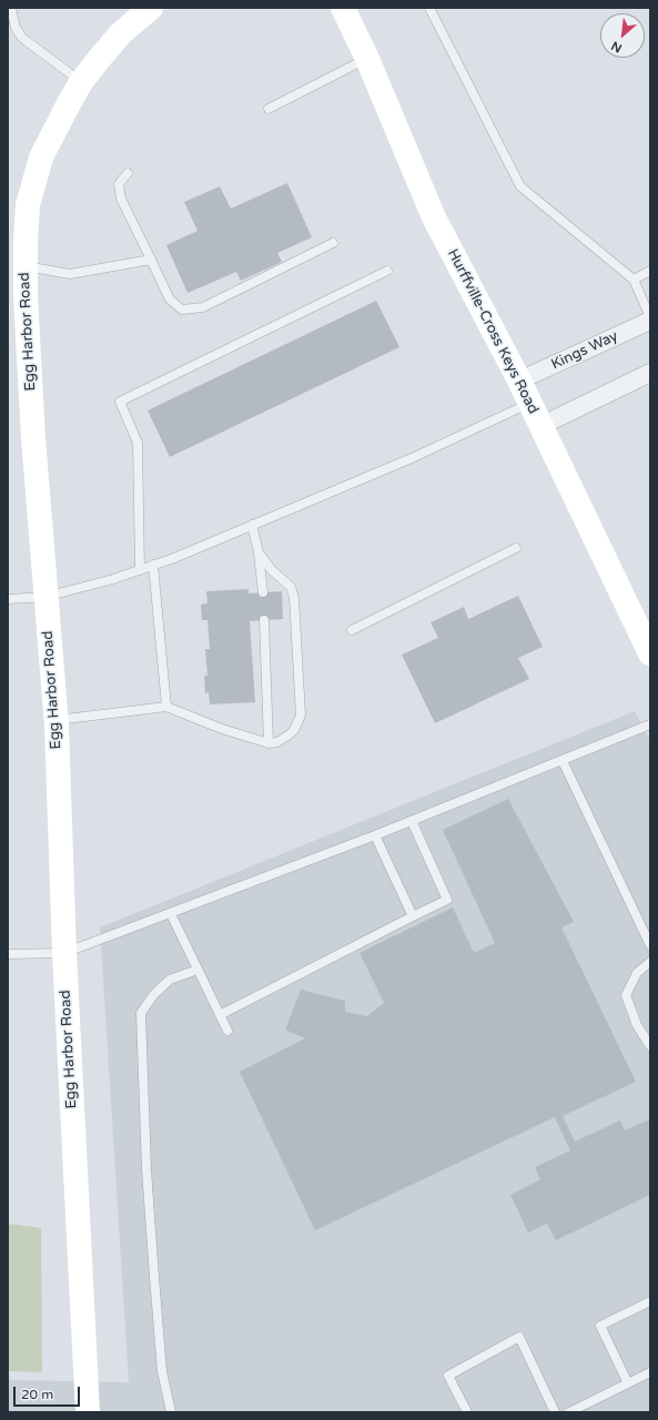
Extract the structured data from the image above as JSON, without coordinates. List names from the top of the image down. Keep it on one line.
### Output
{"streets":{"main road":["Egg Harbor Road","Hurffville-Cross Keys Road"],"street":["Kings Way"]},"crossings":[["Hurffville-Cross Keys Road","Kings Way"]],"scale_bar":"20 m","north":"bottom left"}
